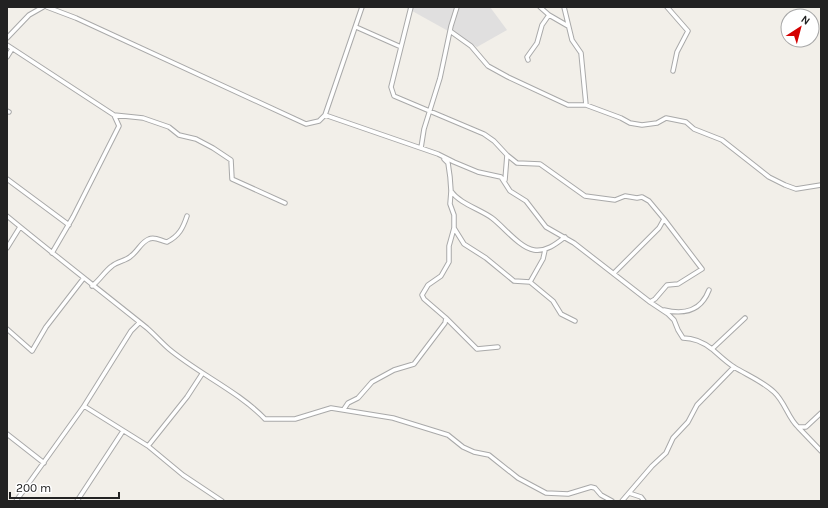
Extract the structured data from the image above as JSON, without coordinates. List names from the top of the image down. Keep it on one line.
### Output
{"scale_bar":"200 m","north":"top right"}
